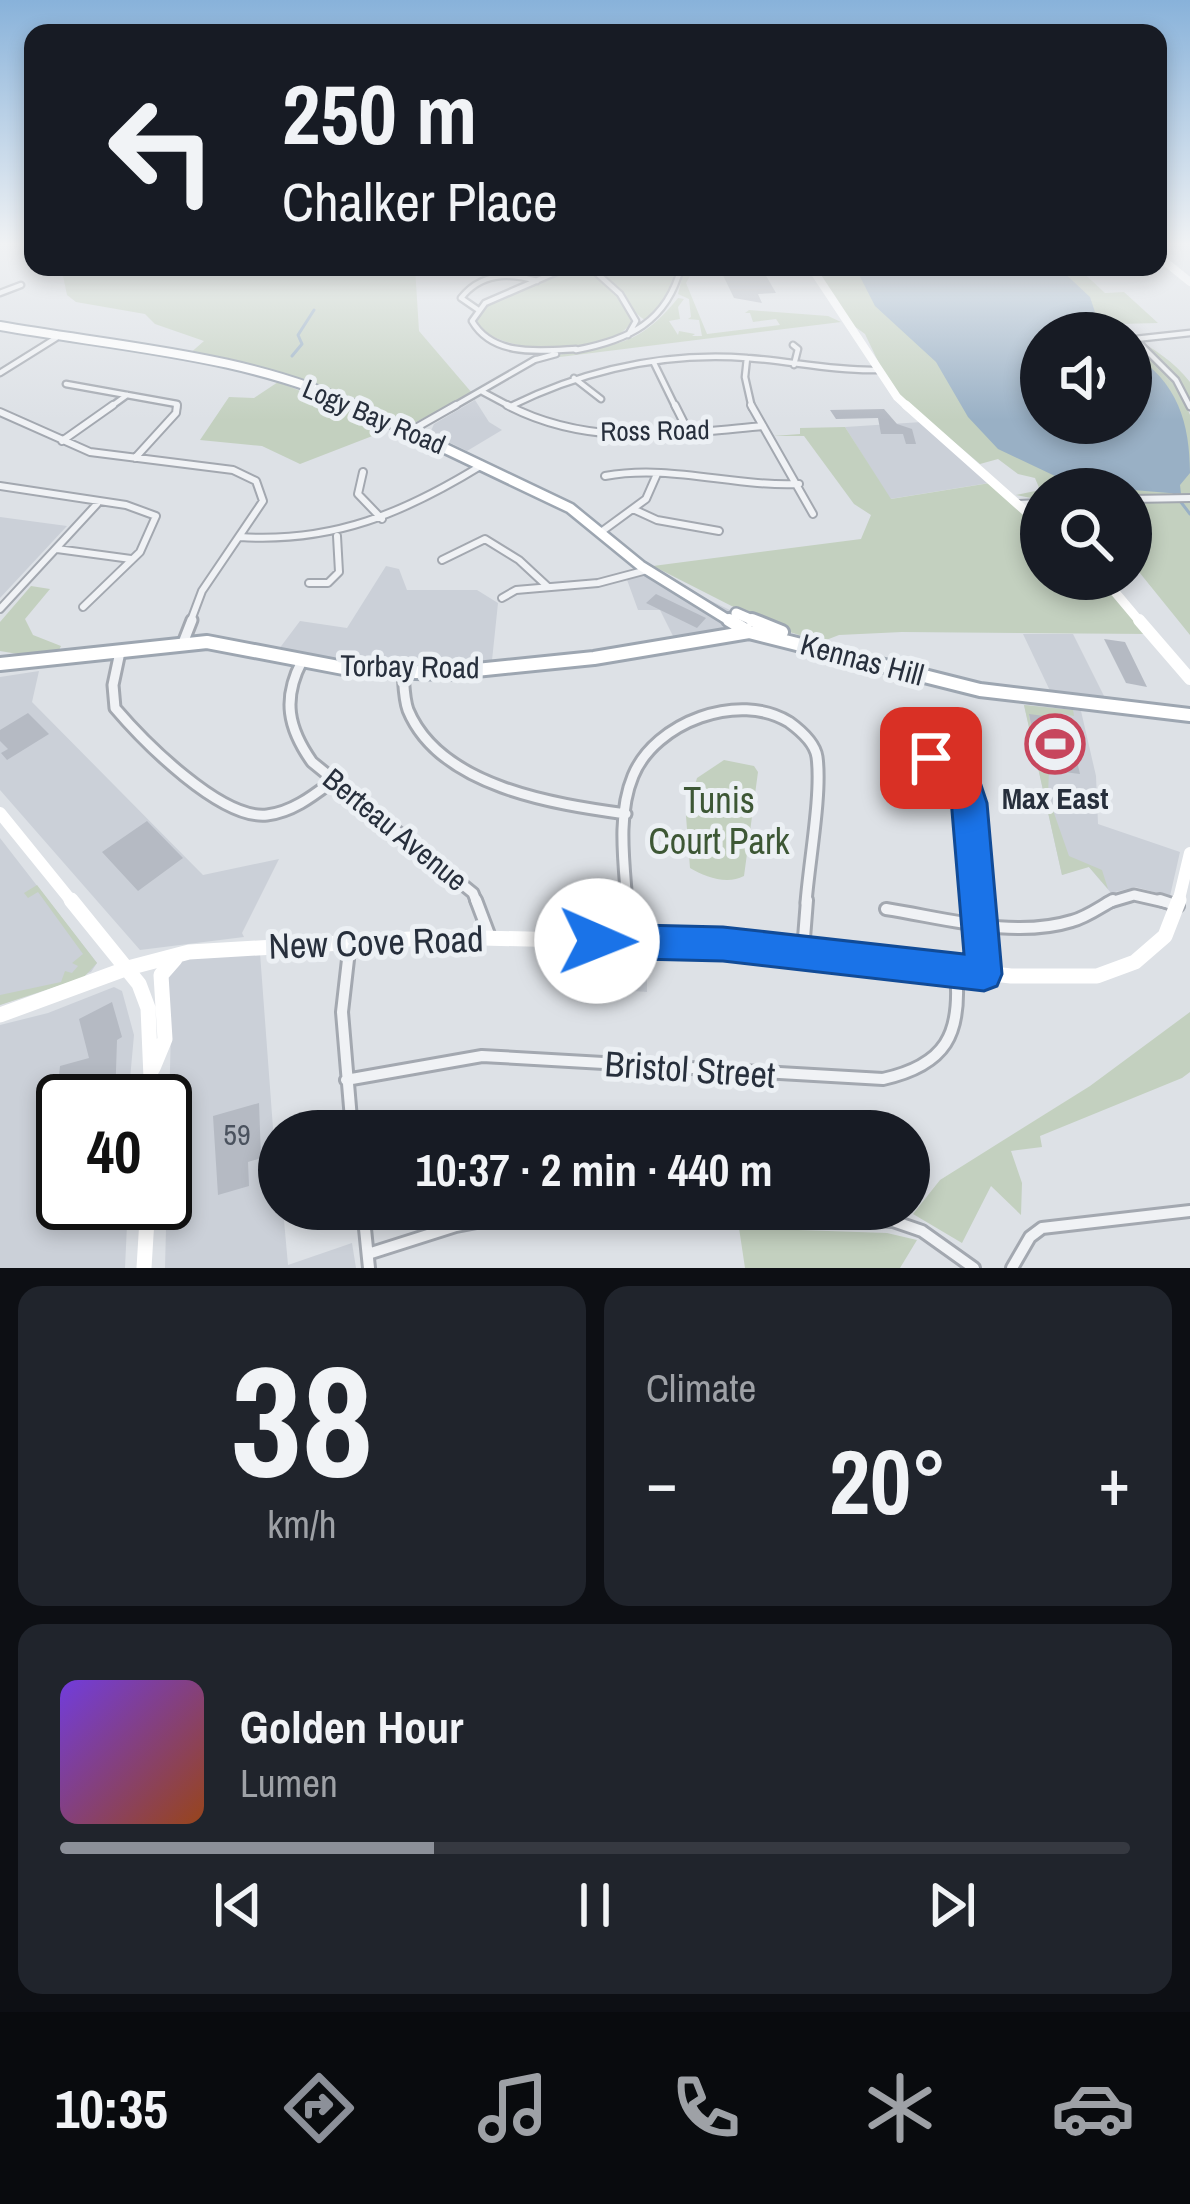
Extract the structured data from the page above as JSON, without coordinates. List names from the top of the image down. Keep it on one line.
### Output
{"streets":{"main road":["Logy Bay Road","Kennas Hill","Torbay Road","New Cove Road"],"street":["Ross Road","Berteau Avenue","Bristol Street"]},"crossings":[["Logy Bay Road","Kennas Hill"],["Logy Bay Road","Torbay Road"],["Kennas Hill","Torbay Road"],["Torbay Road","Berteau Avenue"],["Berteau Avenue","New Cove Road"],["New Cove Road","Bristol Street"]],"parks":["Tunis Court Park"],"places":{"sports":["Max East"]},"house_numbers":["59"],"page":{"turn":["250 m","Chalker Place"],"limit":"40","trip":"10:37 · 2 min · 440 m","tile":[["38","km/h"],"Climate"],"heat":["−","20°","+"],"song":["Golden Hour","Lumen"],"tabs":"10:35"}}
